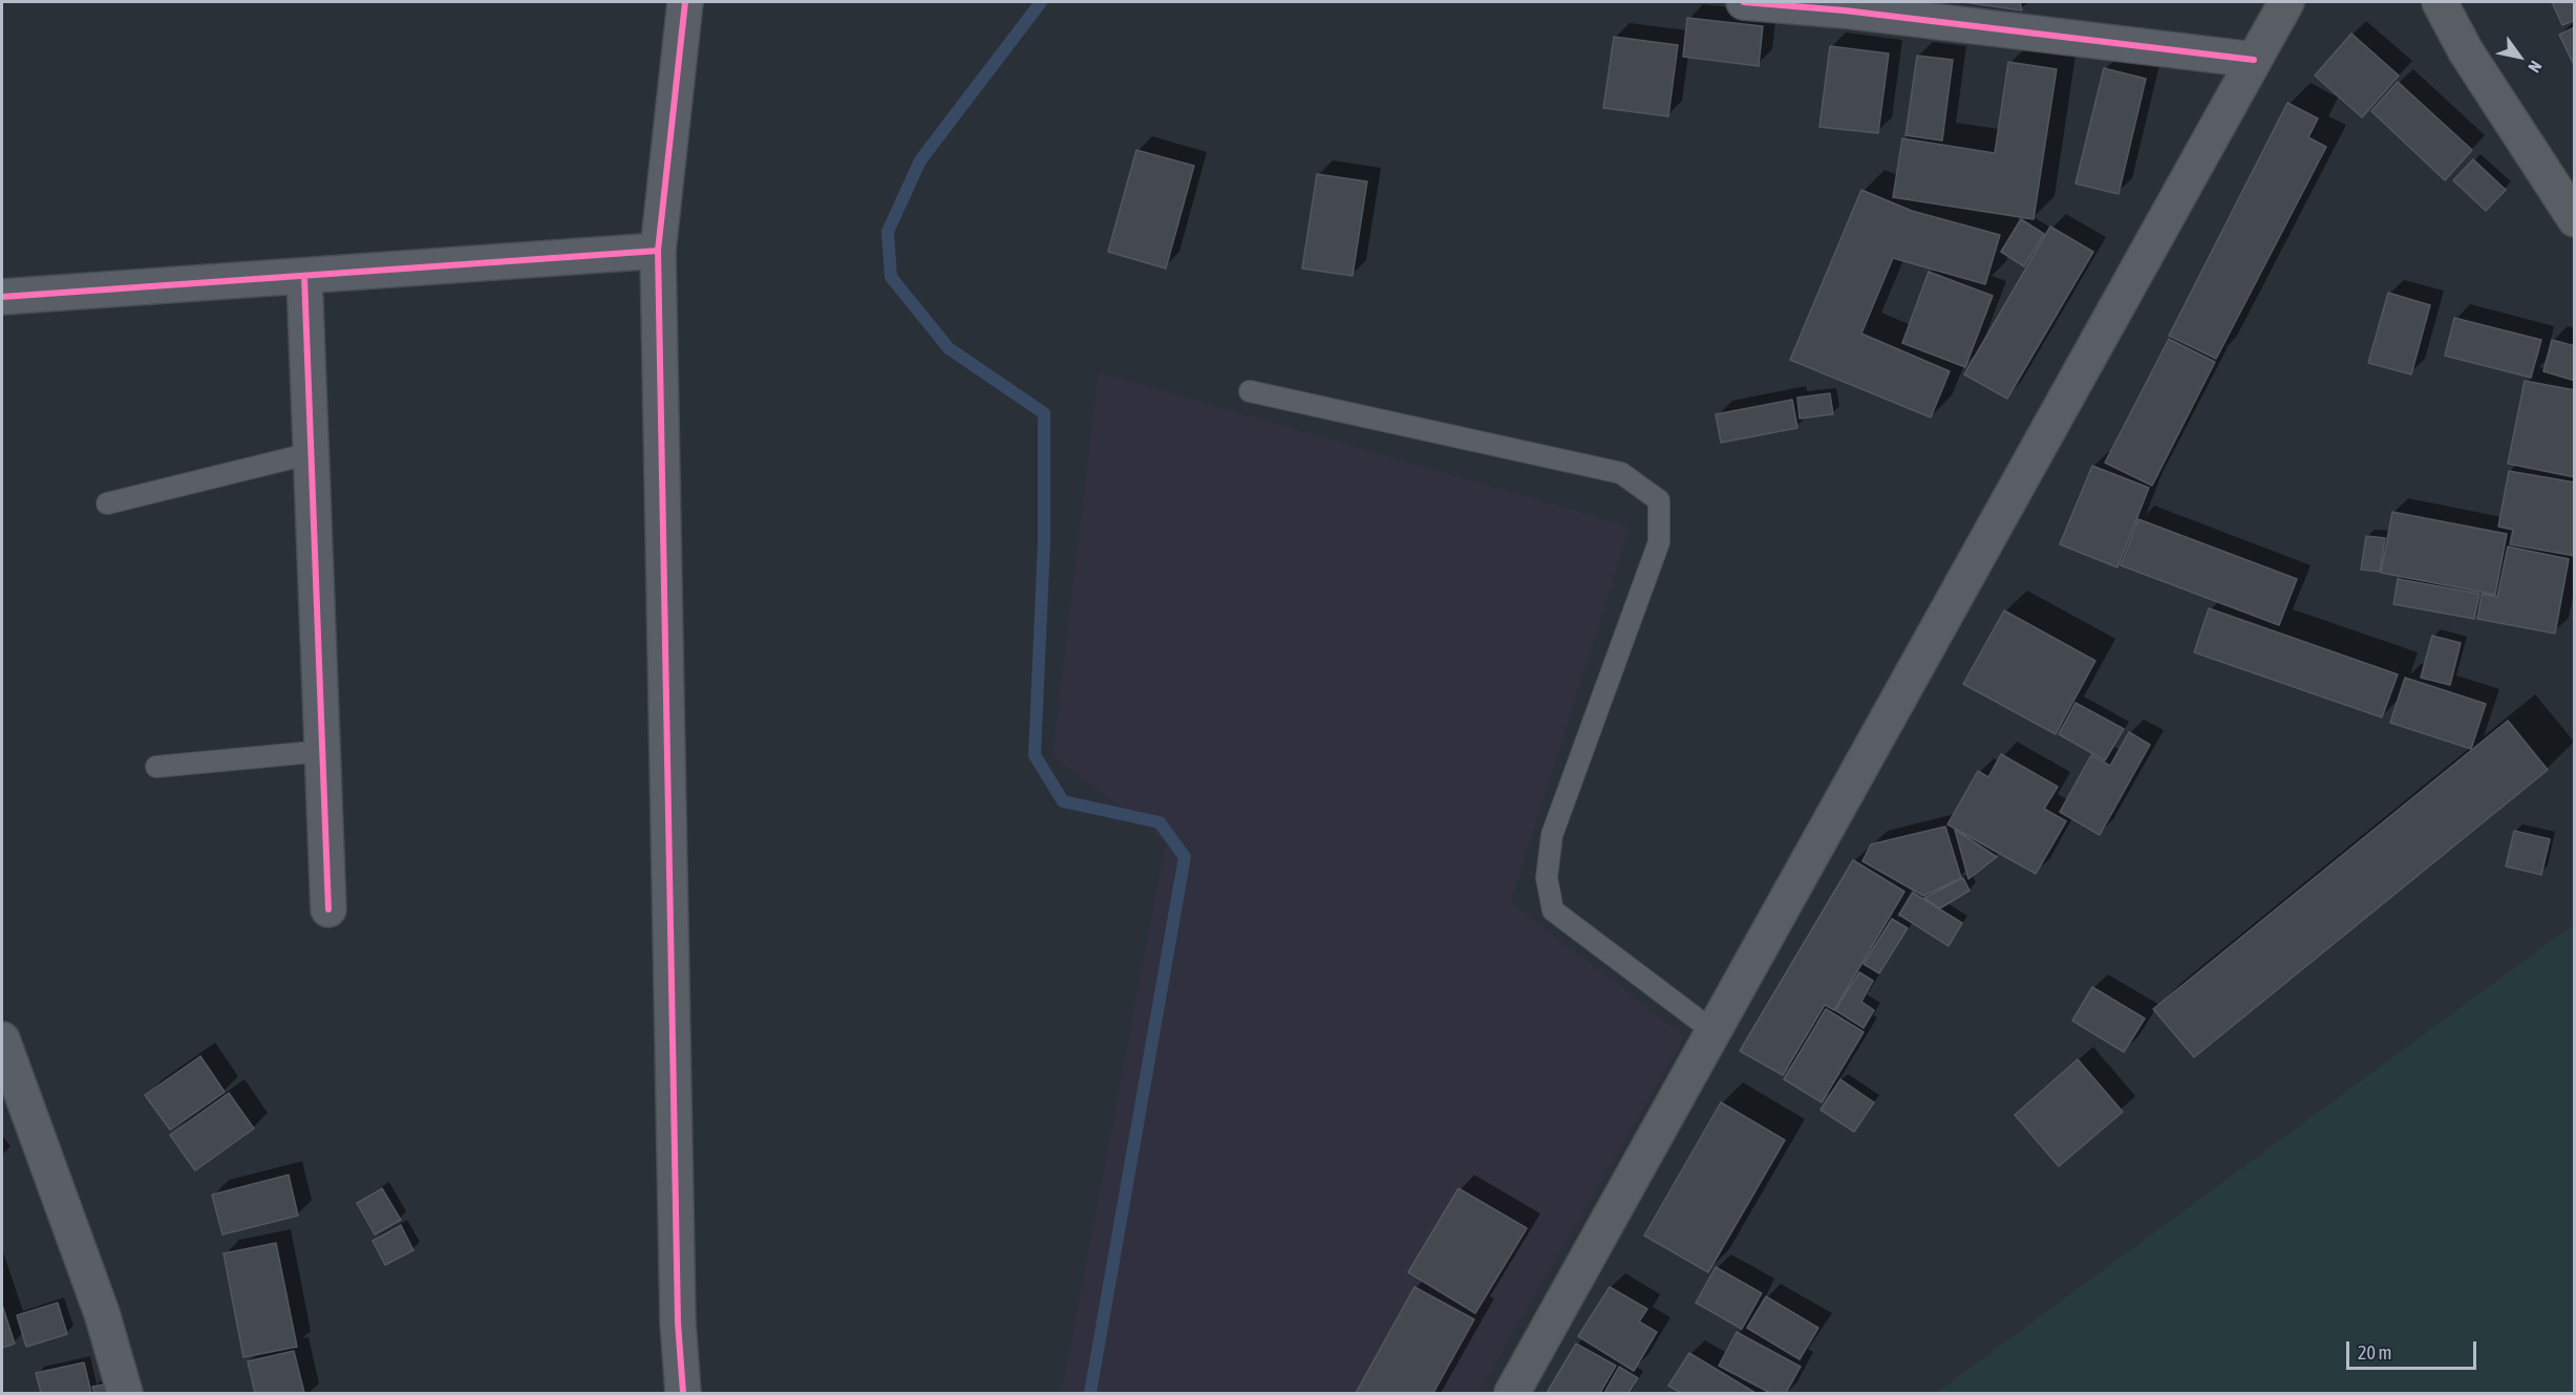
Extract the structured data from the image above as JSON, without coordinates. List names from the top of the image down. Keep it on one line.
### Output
{"scale_bar":"20 m","north":"bottom right"}
